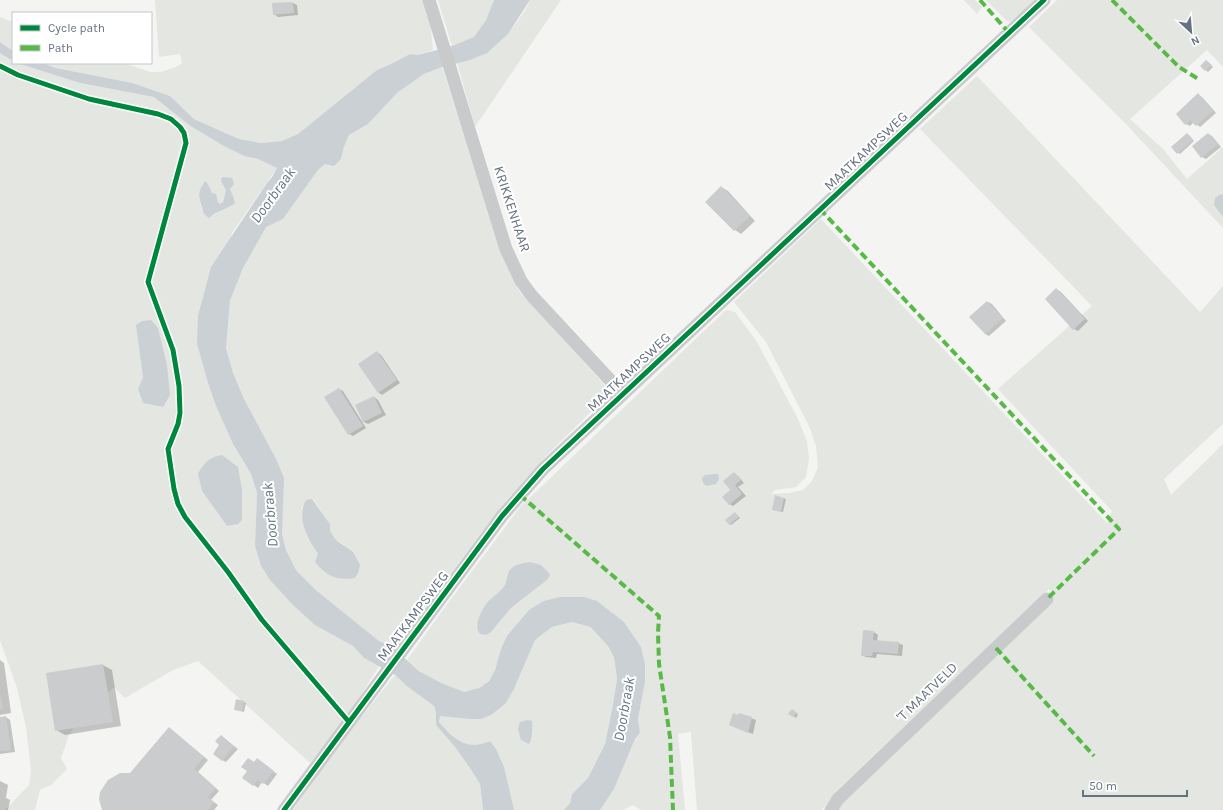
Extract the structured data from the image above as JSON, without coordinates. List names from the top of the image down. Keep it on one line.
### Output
{"streets":{"street":["MAATKAMPSWEG","KRIKKENHAAR","'T MAATVELD"]},"crossings":[["MAATKAMPSWEG","KRIKKENHAAR"]],"water":["Doorbraak"],"legend":["Cycle path","Path"],"scale_bar":"50 m","north":"bottom right"}
